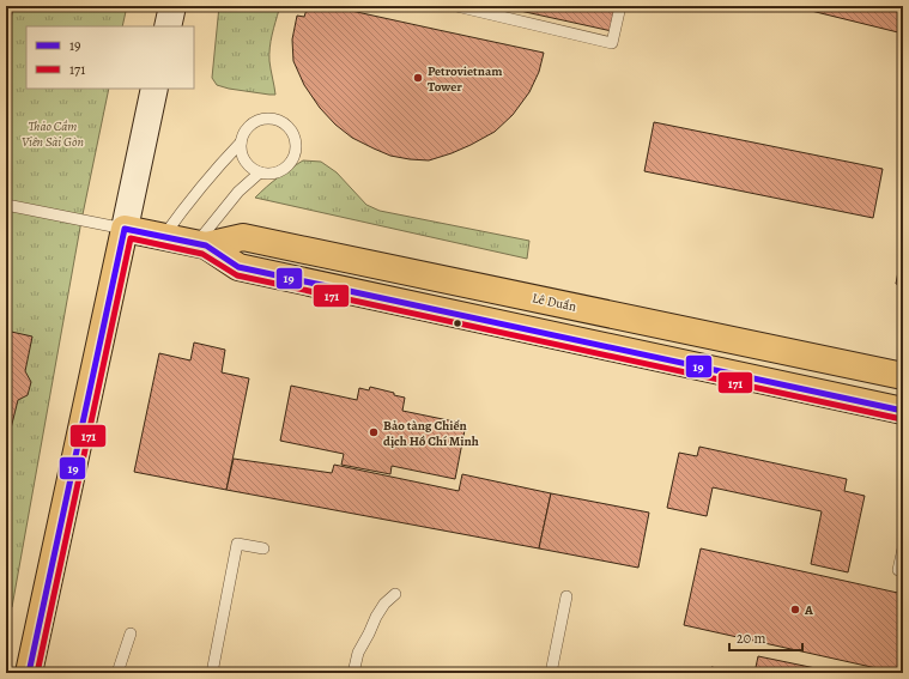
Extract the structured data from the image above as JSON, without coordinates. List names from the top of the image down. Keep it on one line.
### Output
{"streets":{"main road":["Lê Duẩn"]},"parks":["Thảo Cầm Viên Sài Gòn"],"places":["Petrovietnam Tower","Bảo tàng Chiến dịch Hồ Chí Minh","A"],"lines":["transit line 19","transit line 171"],"legend":["19","171"],"scale_bar":"20 m"}
